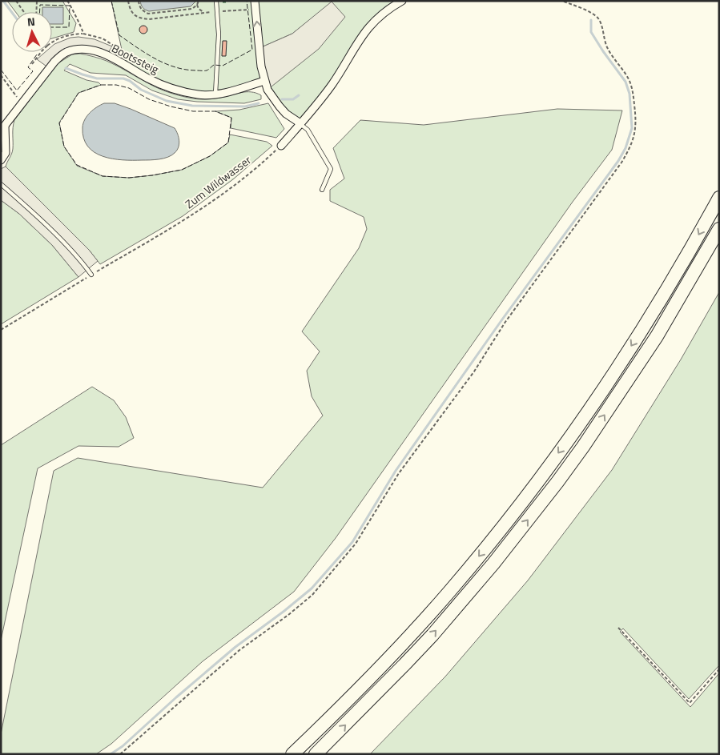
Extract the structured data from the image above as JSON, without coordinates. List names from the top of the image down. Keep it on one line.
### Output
{"streets":{"street":["Bootssteig"],"path":["Zum Wildwasser"]},"north":"top"}
